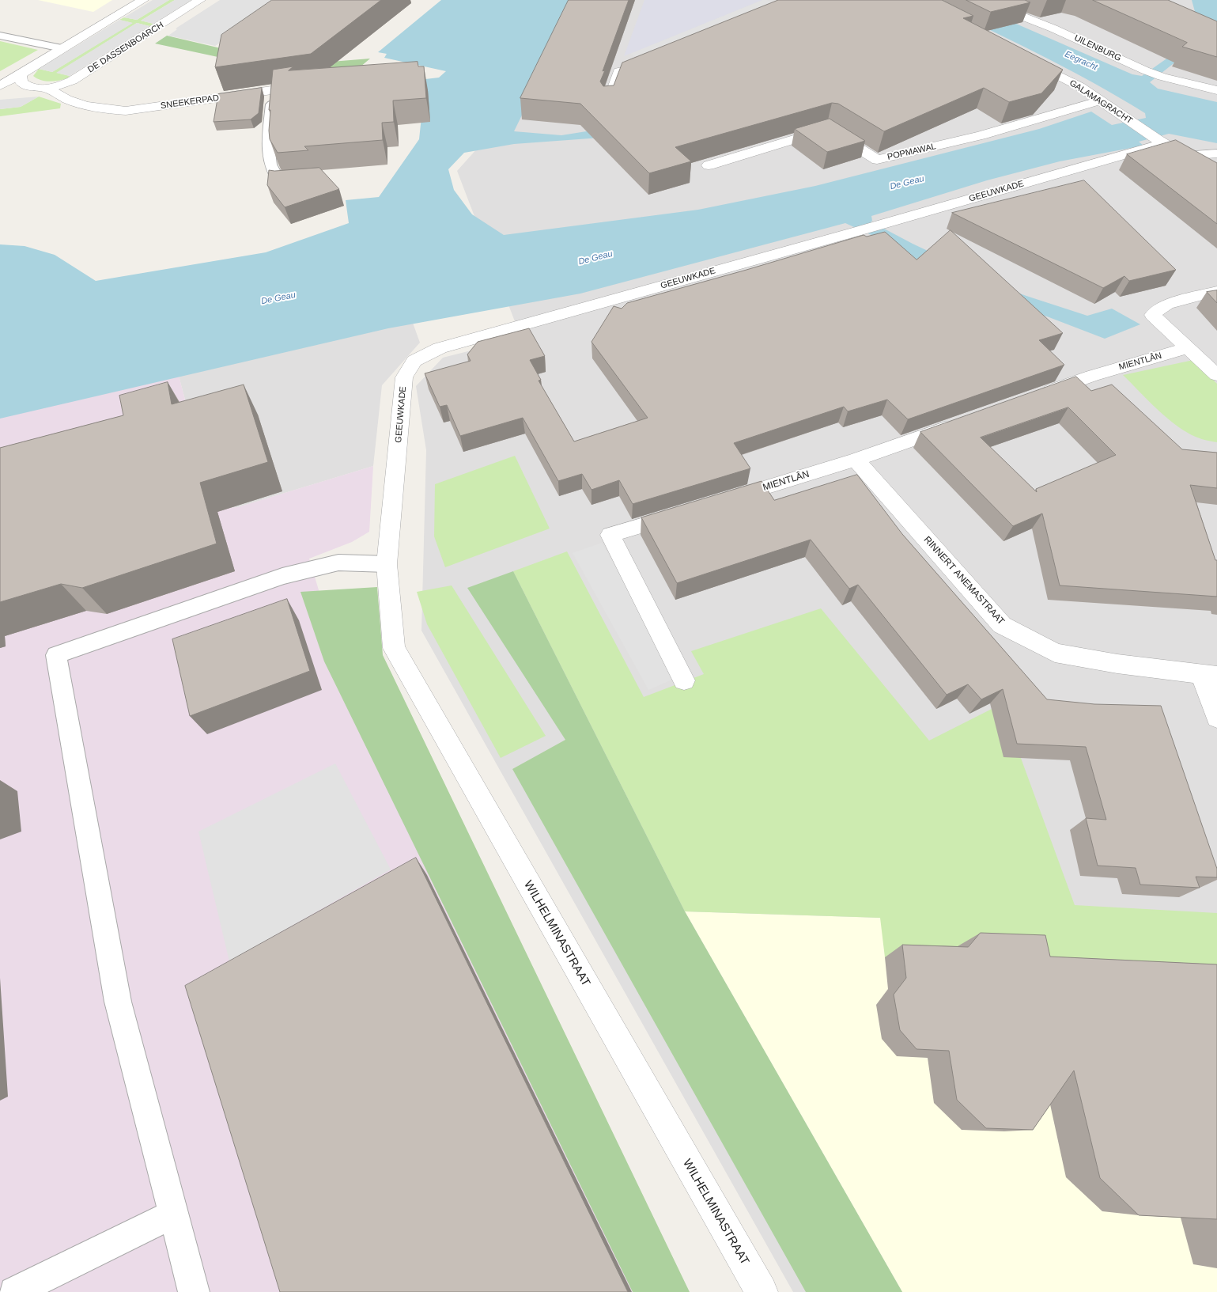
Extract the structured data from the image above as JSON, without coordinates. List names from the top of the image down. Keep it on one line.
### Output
{"streets":{"street":["DE DASSENBOARCH","UILENBURG","SNEEKERPAD","GALAMAGRACHT","POPMAWAL","GEEUWKADE","MIENTLÂN","RINNERT ANEMASTRAAT","WILHELMINASTRAAT"]},"crossings":[["DE DASSENBOARCH","SNEEKERPAD"],["GALAMAGRACHT","POPMAWAL"],["GALAMAGRACHT","GEEUWKADE"],["GEEUWKADE","WILHELMINASTRAAT"],["MIENTLÂN","RINNERT ANEMASTRAAT"]],"water":["Eegracht","De Geau"]}
